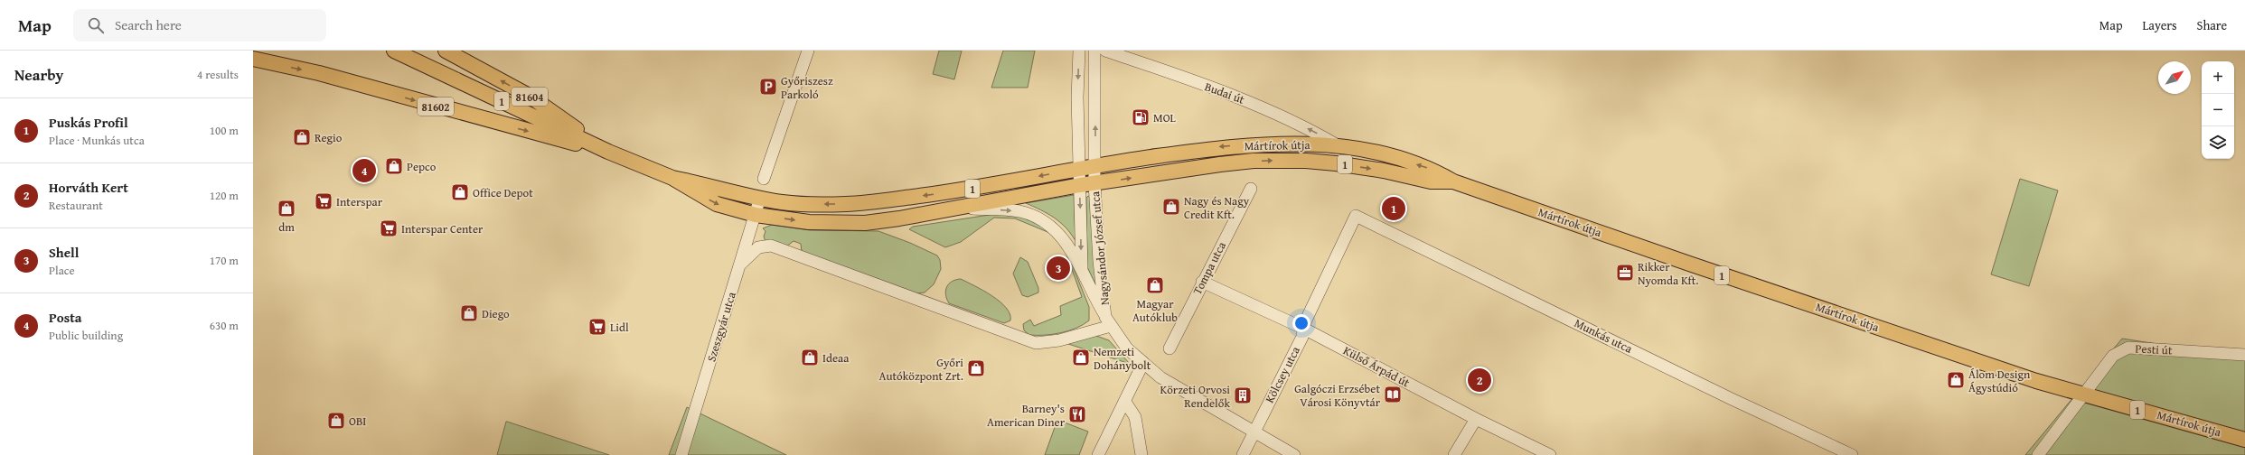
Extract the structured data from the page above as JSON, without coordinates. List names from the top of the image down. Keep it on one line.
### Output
{"streets":{"main road":["81604","1","81602","Mártírok útja"],"street":["Budai út","Nagysándor József utca","Tompa utca","Szeszgyár utca","Munkás utca","Pesti út","Külső Árpád út","Kölcsey utca"]},"crossings":[["Budai út","Mártírok útja"],["81604","1"],["81604","81602"],["1","81602"],["1","Mártírok útja"],["1","Nagysándor József utca"],["1","Szeszgyár utca"],["Mártírok útja","Nagysándor József utca"],["Mártírok útja","Pesti út"],["Nagysándor József utca","Kölcsey utca"],["Tompa utca","Külső Árpád út"],["Munkás utca","Kölcsey utca"],["Külső Árpád út","Kölcsey utca"]],"one_way":["Budai út"],"places":{"parking":["Győriszesz Parkoló"],"fuel station":["MOL"],"shop":["Regio","Pepco","Office Depot","Nagy és Nagy Credit Kft.","dm","Magyar Autóklub","Diego","Ideaa","Nemzeti Dohánybolt","Győri Autóközpont Zrt.","Álom Design Ágystúdió","OBI"],"supermarket":["Interspar","Interspar Center","Lidl"],"office":["Rikker Nyomda Kft."],"library":["Galgóczi Erzsébet Városi Könyvtár"],"building":["Körzeti Orvosi Rendelők"],"restaurant":["Barney's American Diner"]},"north":"top right","page":{"header":"Map","search":"Search here","nav":["Map","Layers","Share"],"heading":["Nearby","4 results"],"map_buttons":["+","−"],"list":[{"mark":"1","name":"Puskás Profil","note":"Place · Munkás utca","value":"100 m"},{"mark":"2","name":"Horváth Kert","note":"Restaurant","value":"120 m"},{"mark":"3","name":"Shell","note":"Place","value":"170 m"},{"mark":"4","name":"Posta","note":"Public building","value":"630 m"}],"pins":["4","1","3","2"]}}
